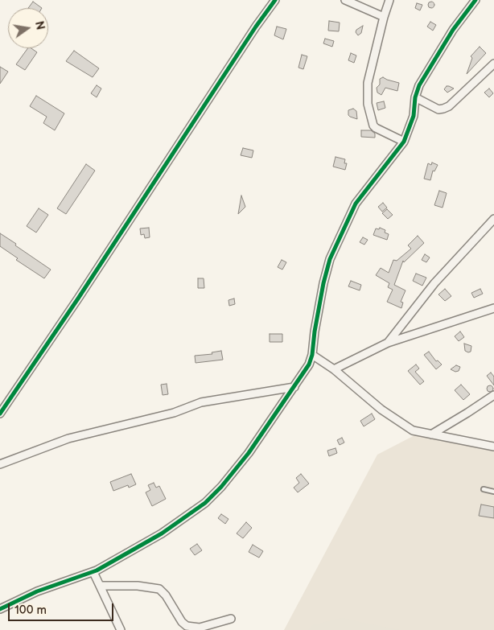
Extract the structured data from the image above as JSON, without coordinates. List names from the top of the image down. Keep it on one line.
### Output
{"scale_bar":"100 m","north":"right"}
